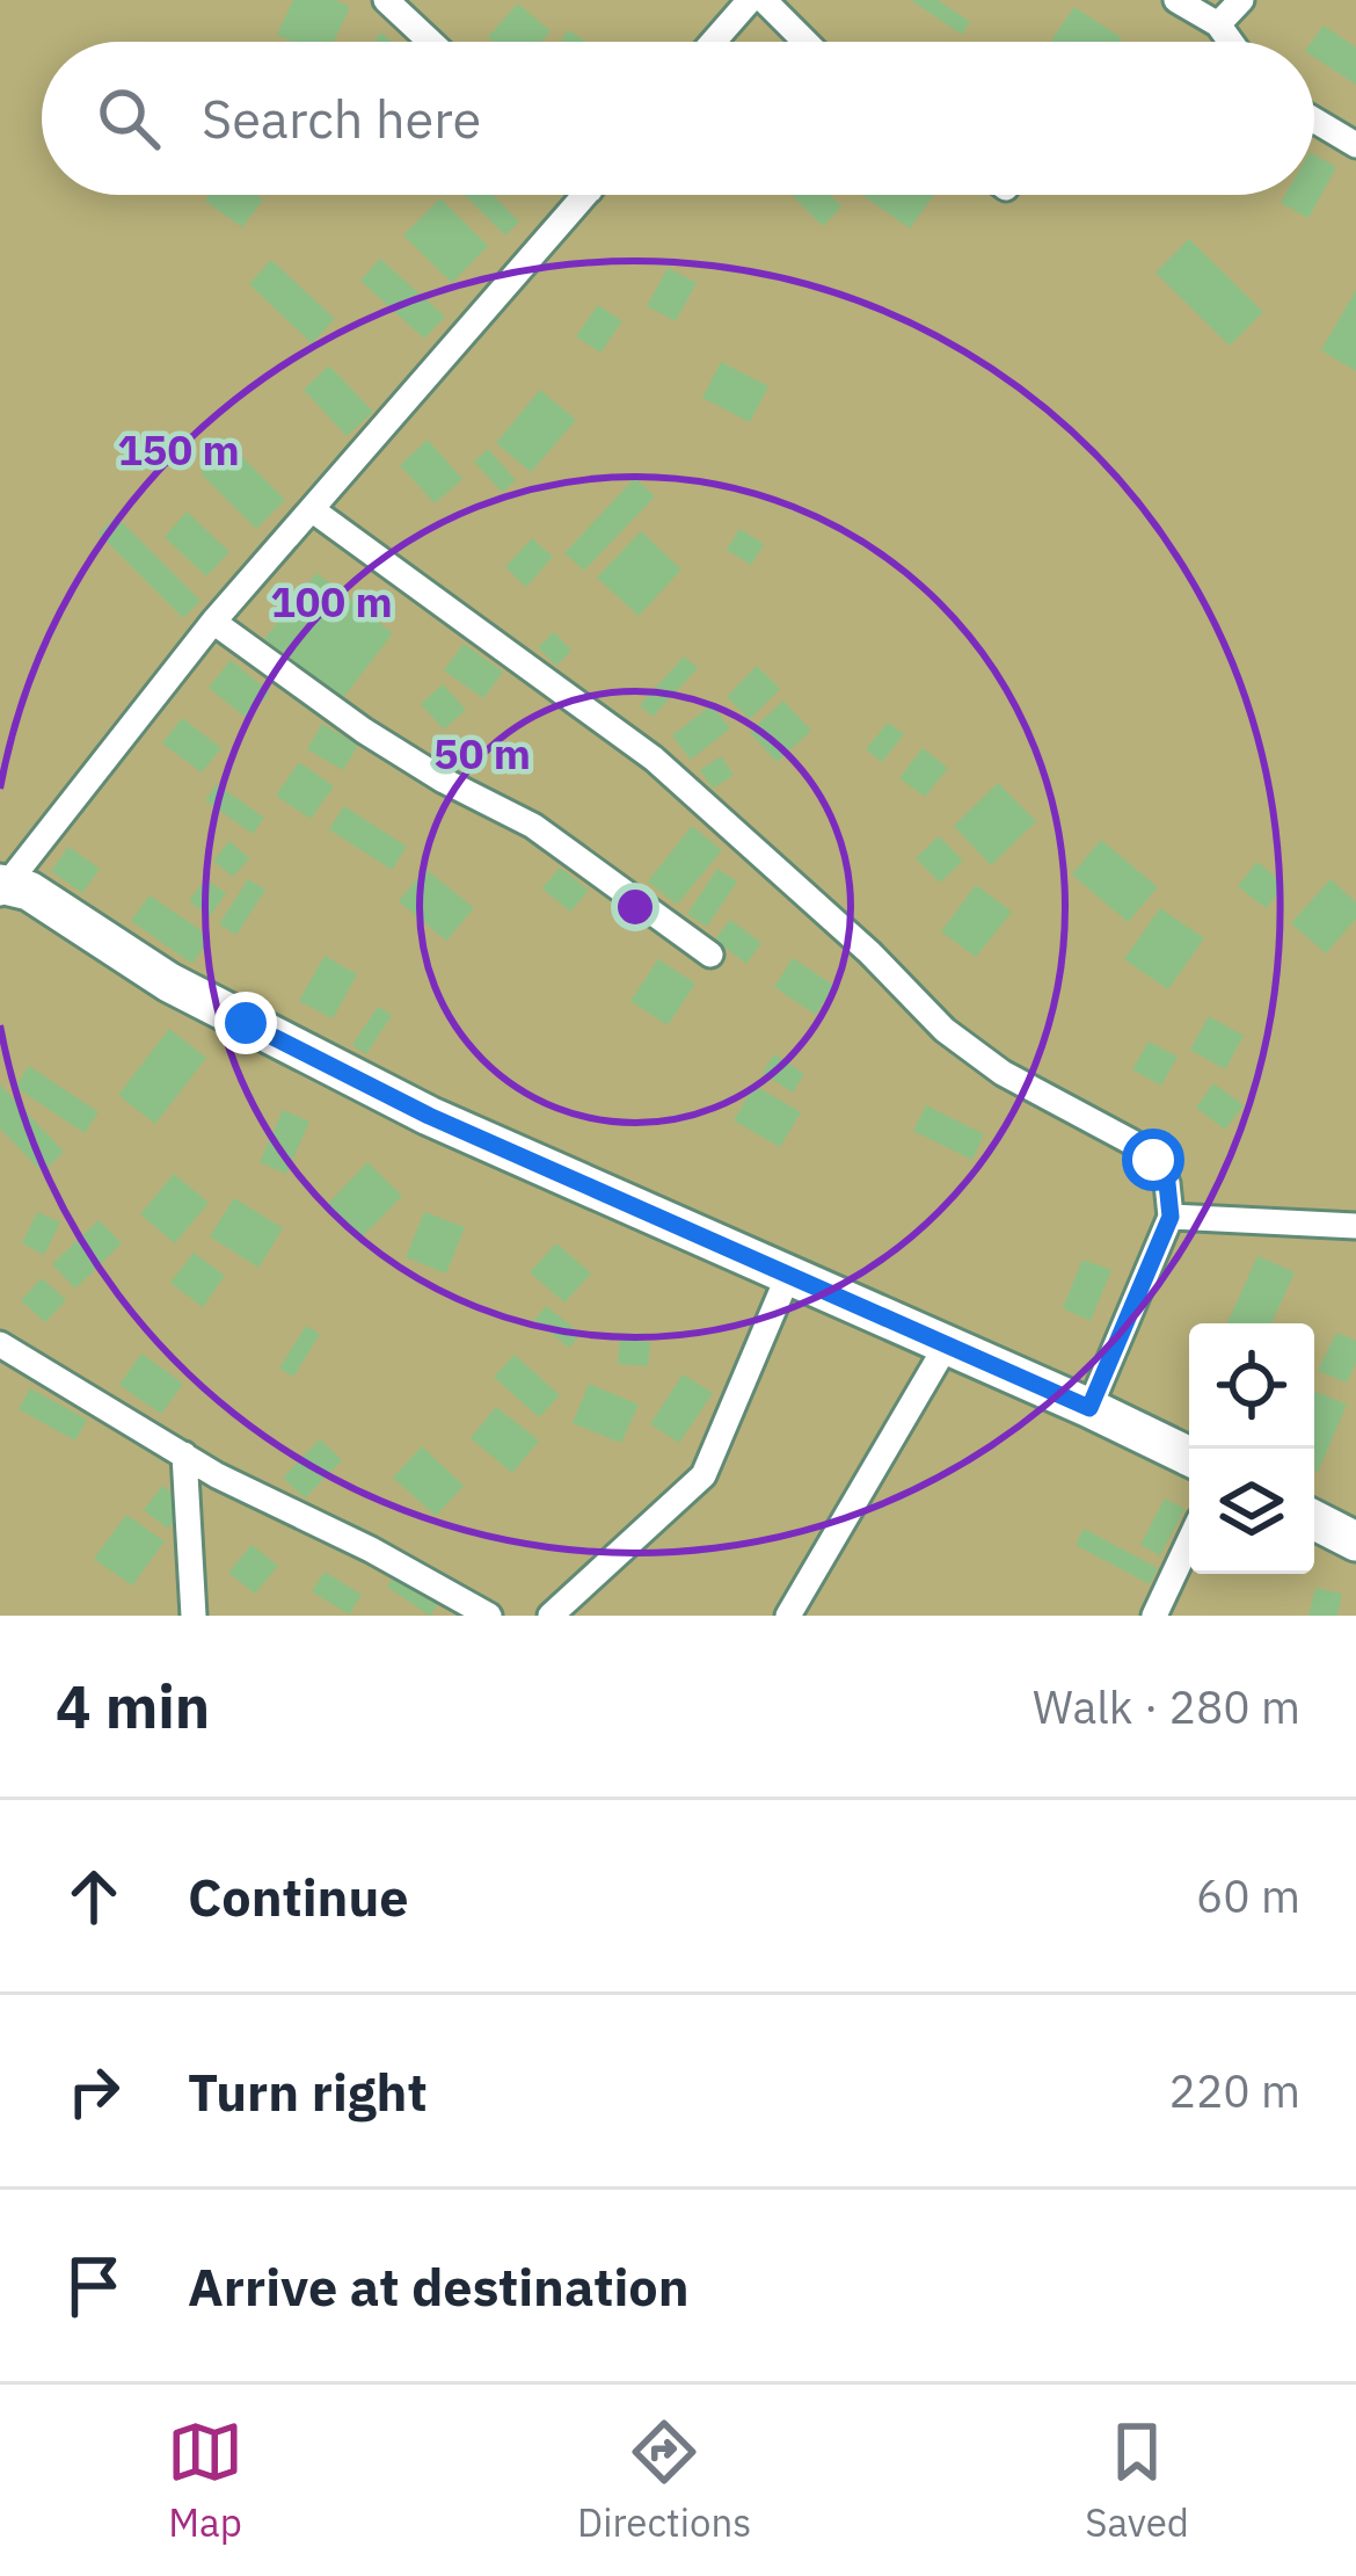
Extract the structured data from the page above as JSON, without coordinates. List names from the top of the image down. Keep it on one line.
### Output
{"page":{"search":"Search here","heading":["4 min","Walk · 280 m"],"list":[["Continue","60 m"],["Turn right","220 m"],"Arrive at destination"],"nav":["Map","Directions","Saved"]},"rings":["150 m","100 m","50 m"]}
